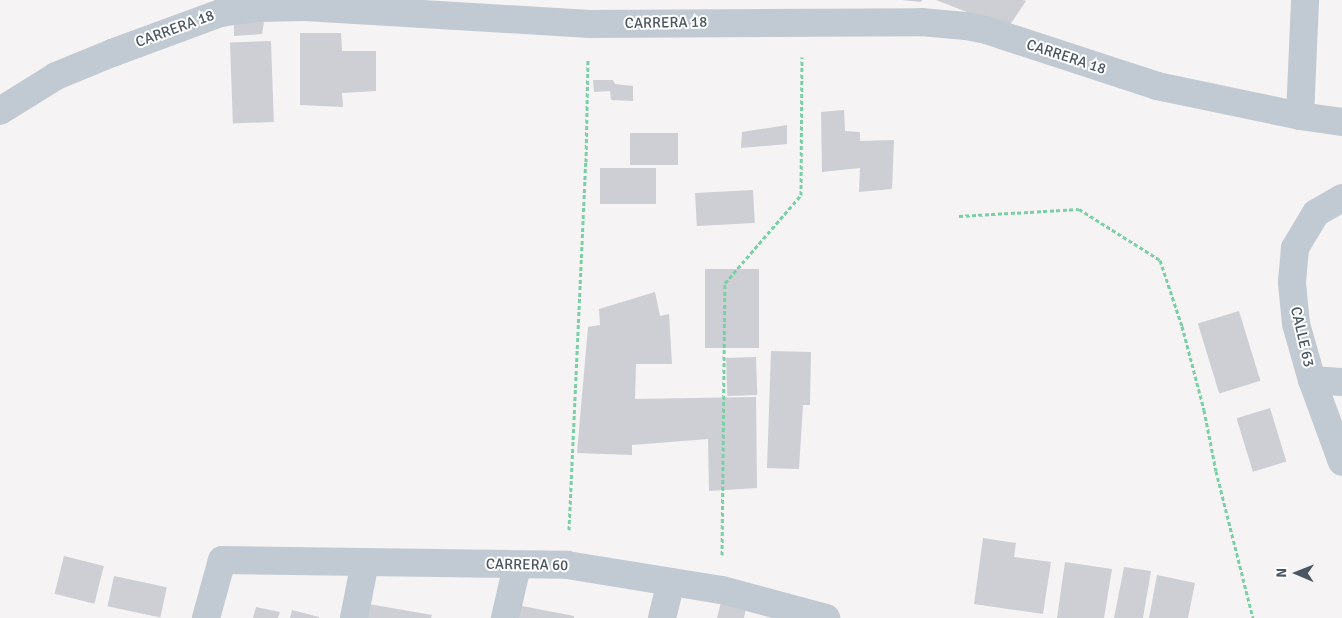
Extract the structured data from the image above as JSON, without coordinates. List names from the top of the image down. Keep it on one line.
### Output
{"streets":{"street":["CARRERA 18","CALLE 63","CARRERA 60"]},"north":"left"}
